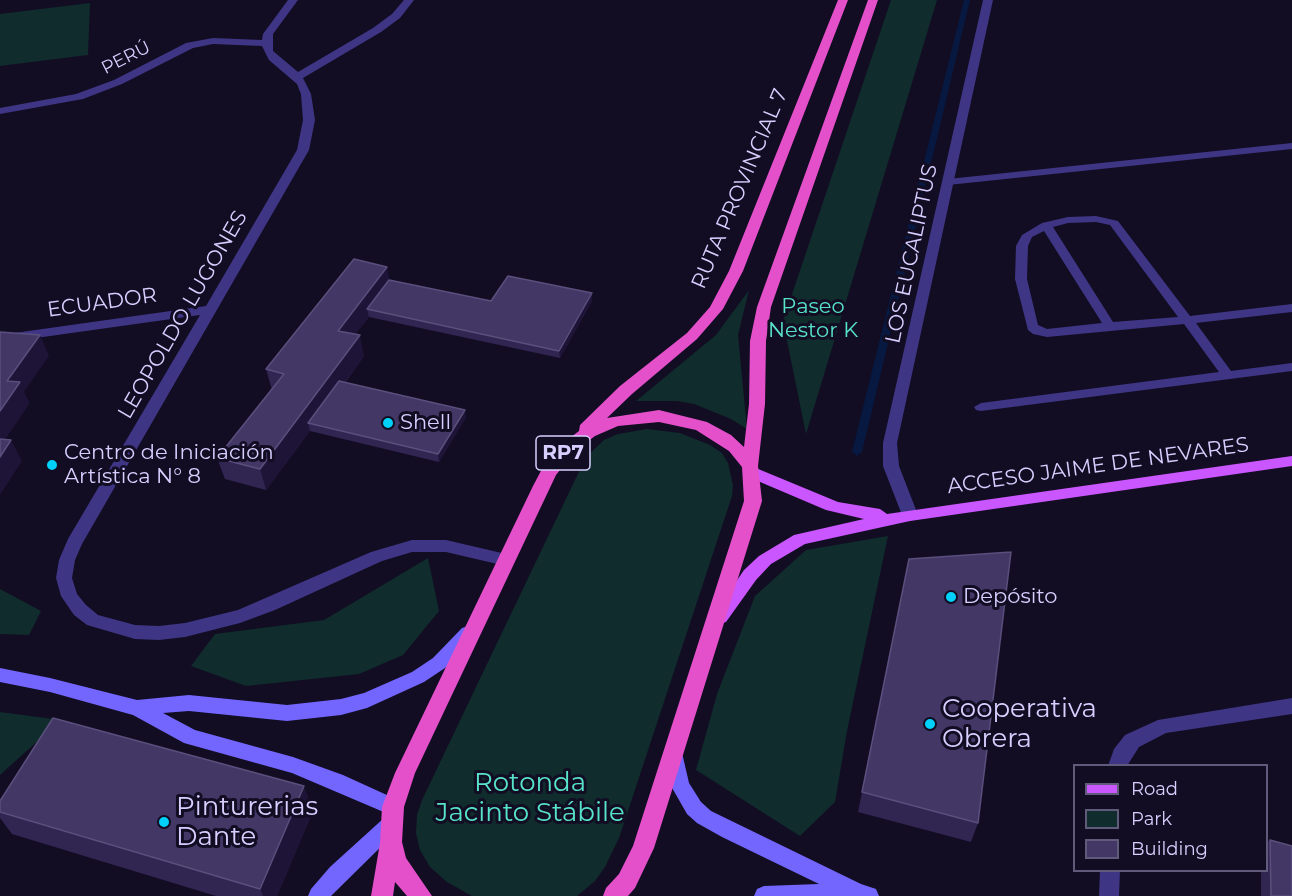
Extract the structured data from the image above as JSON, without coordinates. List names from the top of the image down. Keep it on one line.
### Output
{"streets":{"highway":["RUTA PROVINCIAL 7","RP7"],"main road":["ACCESO JAIME DE NEVARES"],"street":["PERÚ","LOS EUCALIPTUS","ECUADOR","LEOPOLDO LUGONES"]},"crossings":[["RUTA PROVINCIAL 7","RP7"],["LOS EUCALIPTUS","ACCESO JAIME DE NEVARES"],["ECUADOR","LEOPOLDO LUGONES"],["LEOPOLDO LUGONES","RP7"],["RP7","ACCESO JAIME DE NEVARES"]],"parks":["Paseo Nestor K","Rotonda Jacinto Stábile"],"places":["Shell","Centro de Iniciación Artística N° 8","Depósito","Cooperativa Obrera","Pinturerias Dante"],"legend":["Road","Park","Building"]}
